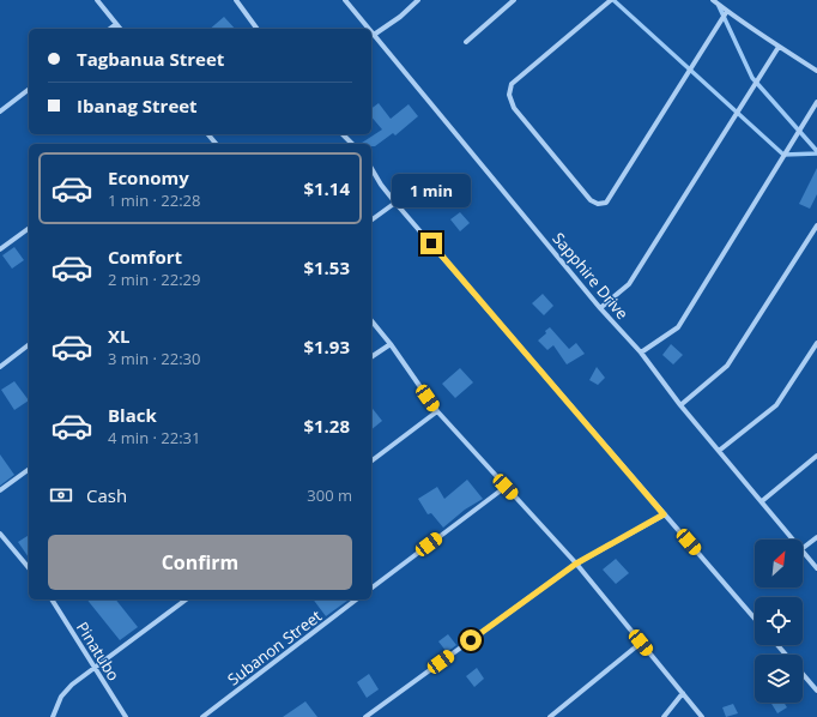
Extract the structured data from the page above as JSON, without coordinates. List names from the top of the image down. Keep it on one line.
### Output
{"streets":{"street":["Sapphire Drive","Subanon Street","Pinatubo"]},"north":"top right","page":{"banner":["Tagbanua Street","Ibanag Street"],"list":[{"name":"Economy","note":"1 min · 22:28","value":"$1.14"},{"name":"Comfort","note":"2 min · 22:29","value":"$1.53"},{"name":"XL","note":"3 min · 22:30","value":"$1.93"},{"name":"Black","note":"4 min · 22:31","value":"$1.28"}],"bubble":"1 min","pay":["Cash","300 m"],"buttons":"Confirm"}}
